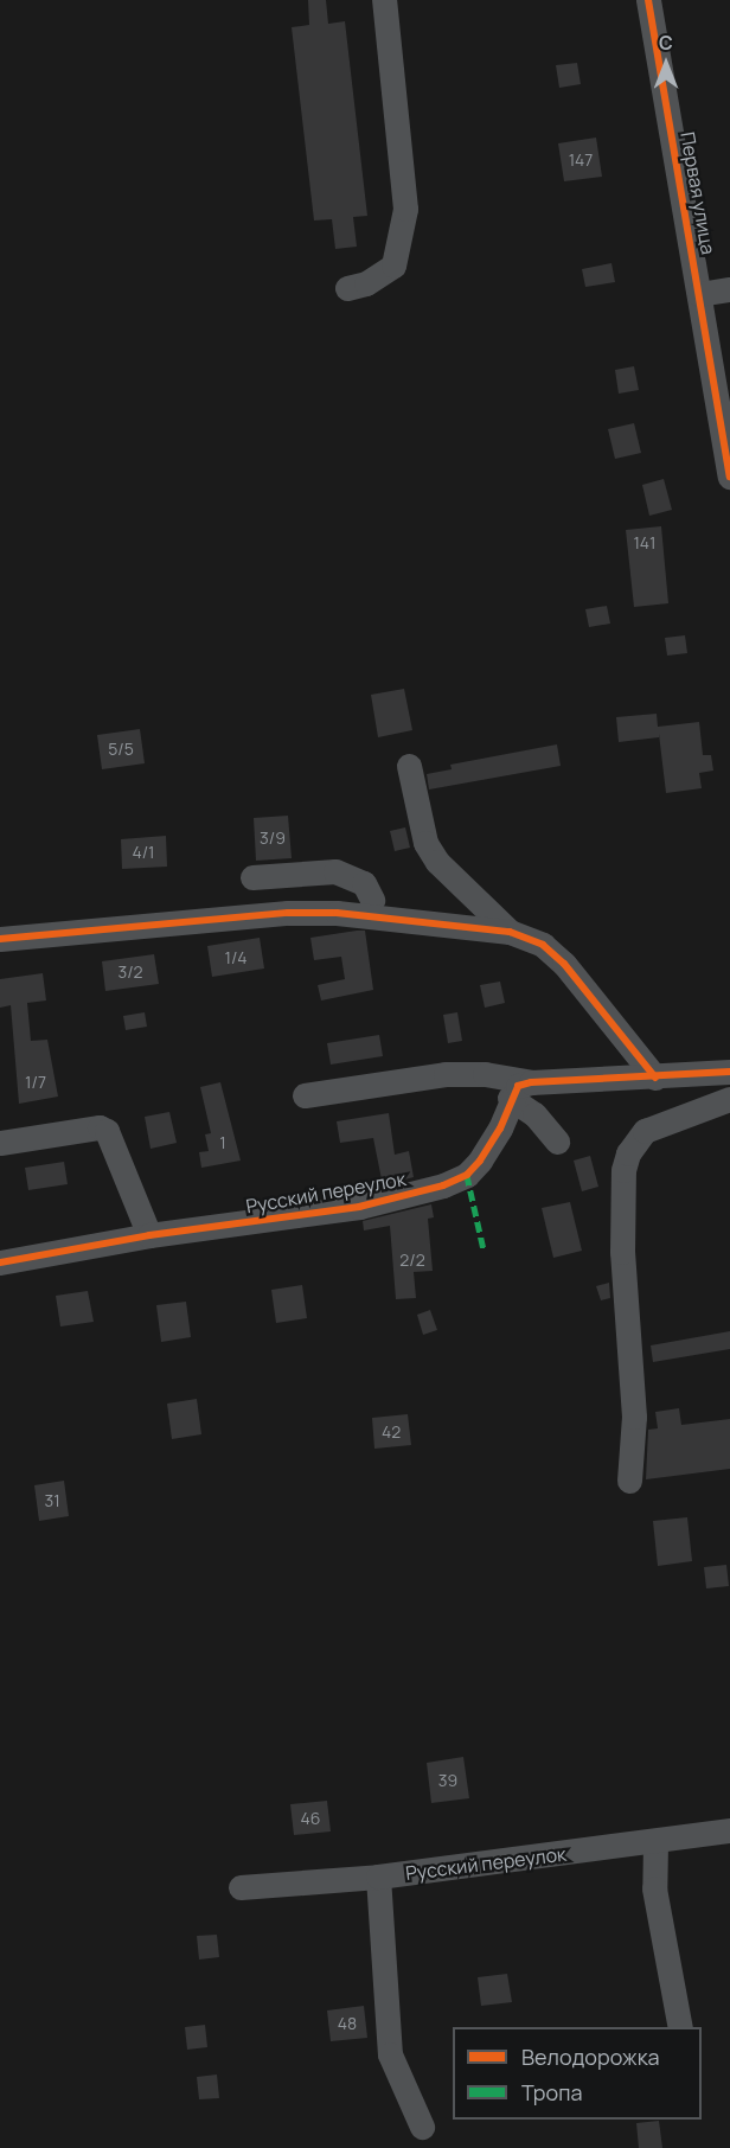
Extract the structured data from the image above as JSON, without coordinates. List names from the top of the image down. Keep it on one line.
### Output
{"streets":{"street":["Первая улица","Русский переулок"]},"house_numbers":["147","141","5/5","3/9","4/1","1/4","3/2","1/7","1","2/2","42","31","39","46","48"],"legend":["Велодорожка","Тропа"],"north":"top"}
